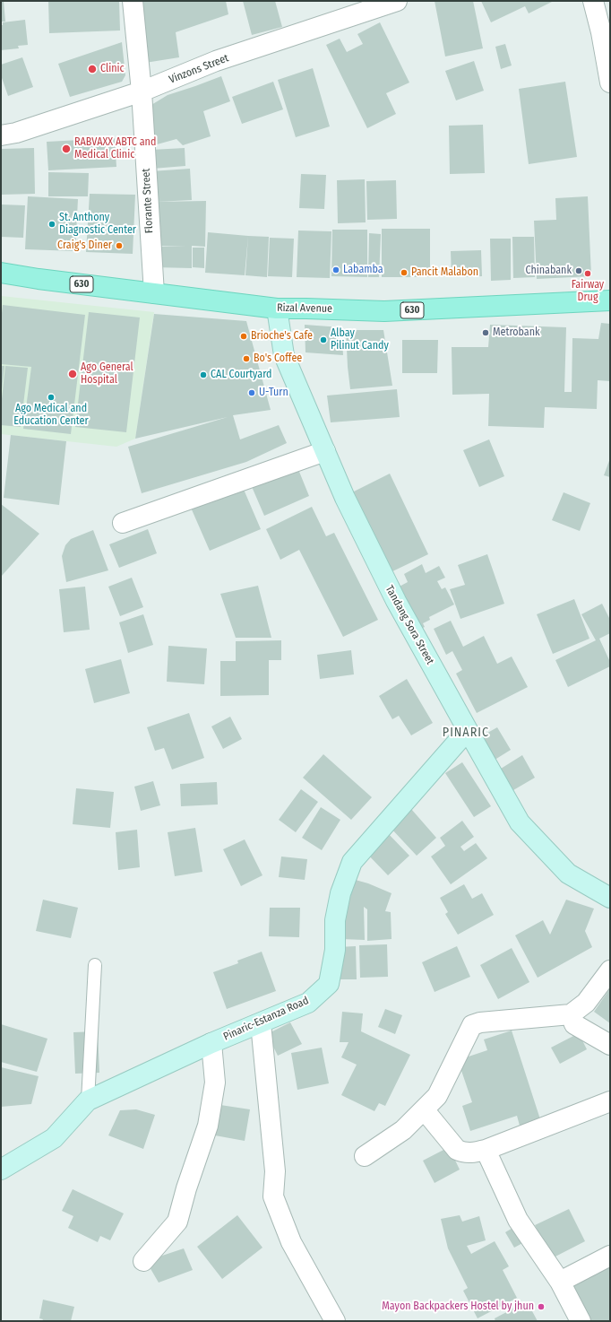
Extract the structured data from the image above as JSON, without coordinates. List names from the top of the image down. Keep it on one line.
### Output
{"streets":{"main road":["630","Rizal Avenue"],"street":["Vinzons Street","Florante Street","Tandang Sora Street","Pinaric-Estanza Road"]},"crossings":[["Vinzons Street","Florante Street"],["Florante Street","Rizal Avenue"],["Rizal Avenue","Tandang Sora Street"],["Tandang Sora Street","Pinaric-Estanza Road"]],"districts":["PINARIC"],"places":["Clinic","RABVAXX ABTC and Medical Clinic","St. Anthony Diagnostic Center","Craig's Diner","Labamba","Chinabank","Pancit Malabon","Fairway Drug","Metrobank","Brioche's Cafe","Albay Pilinut Candy","Bo's Coffee","Ago General Hospital","CAL Courtyard","U-Turn","Ago Medical and Education Center","Mayon Backpackers Hostel by jhun"]}
